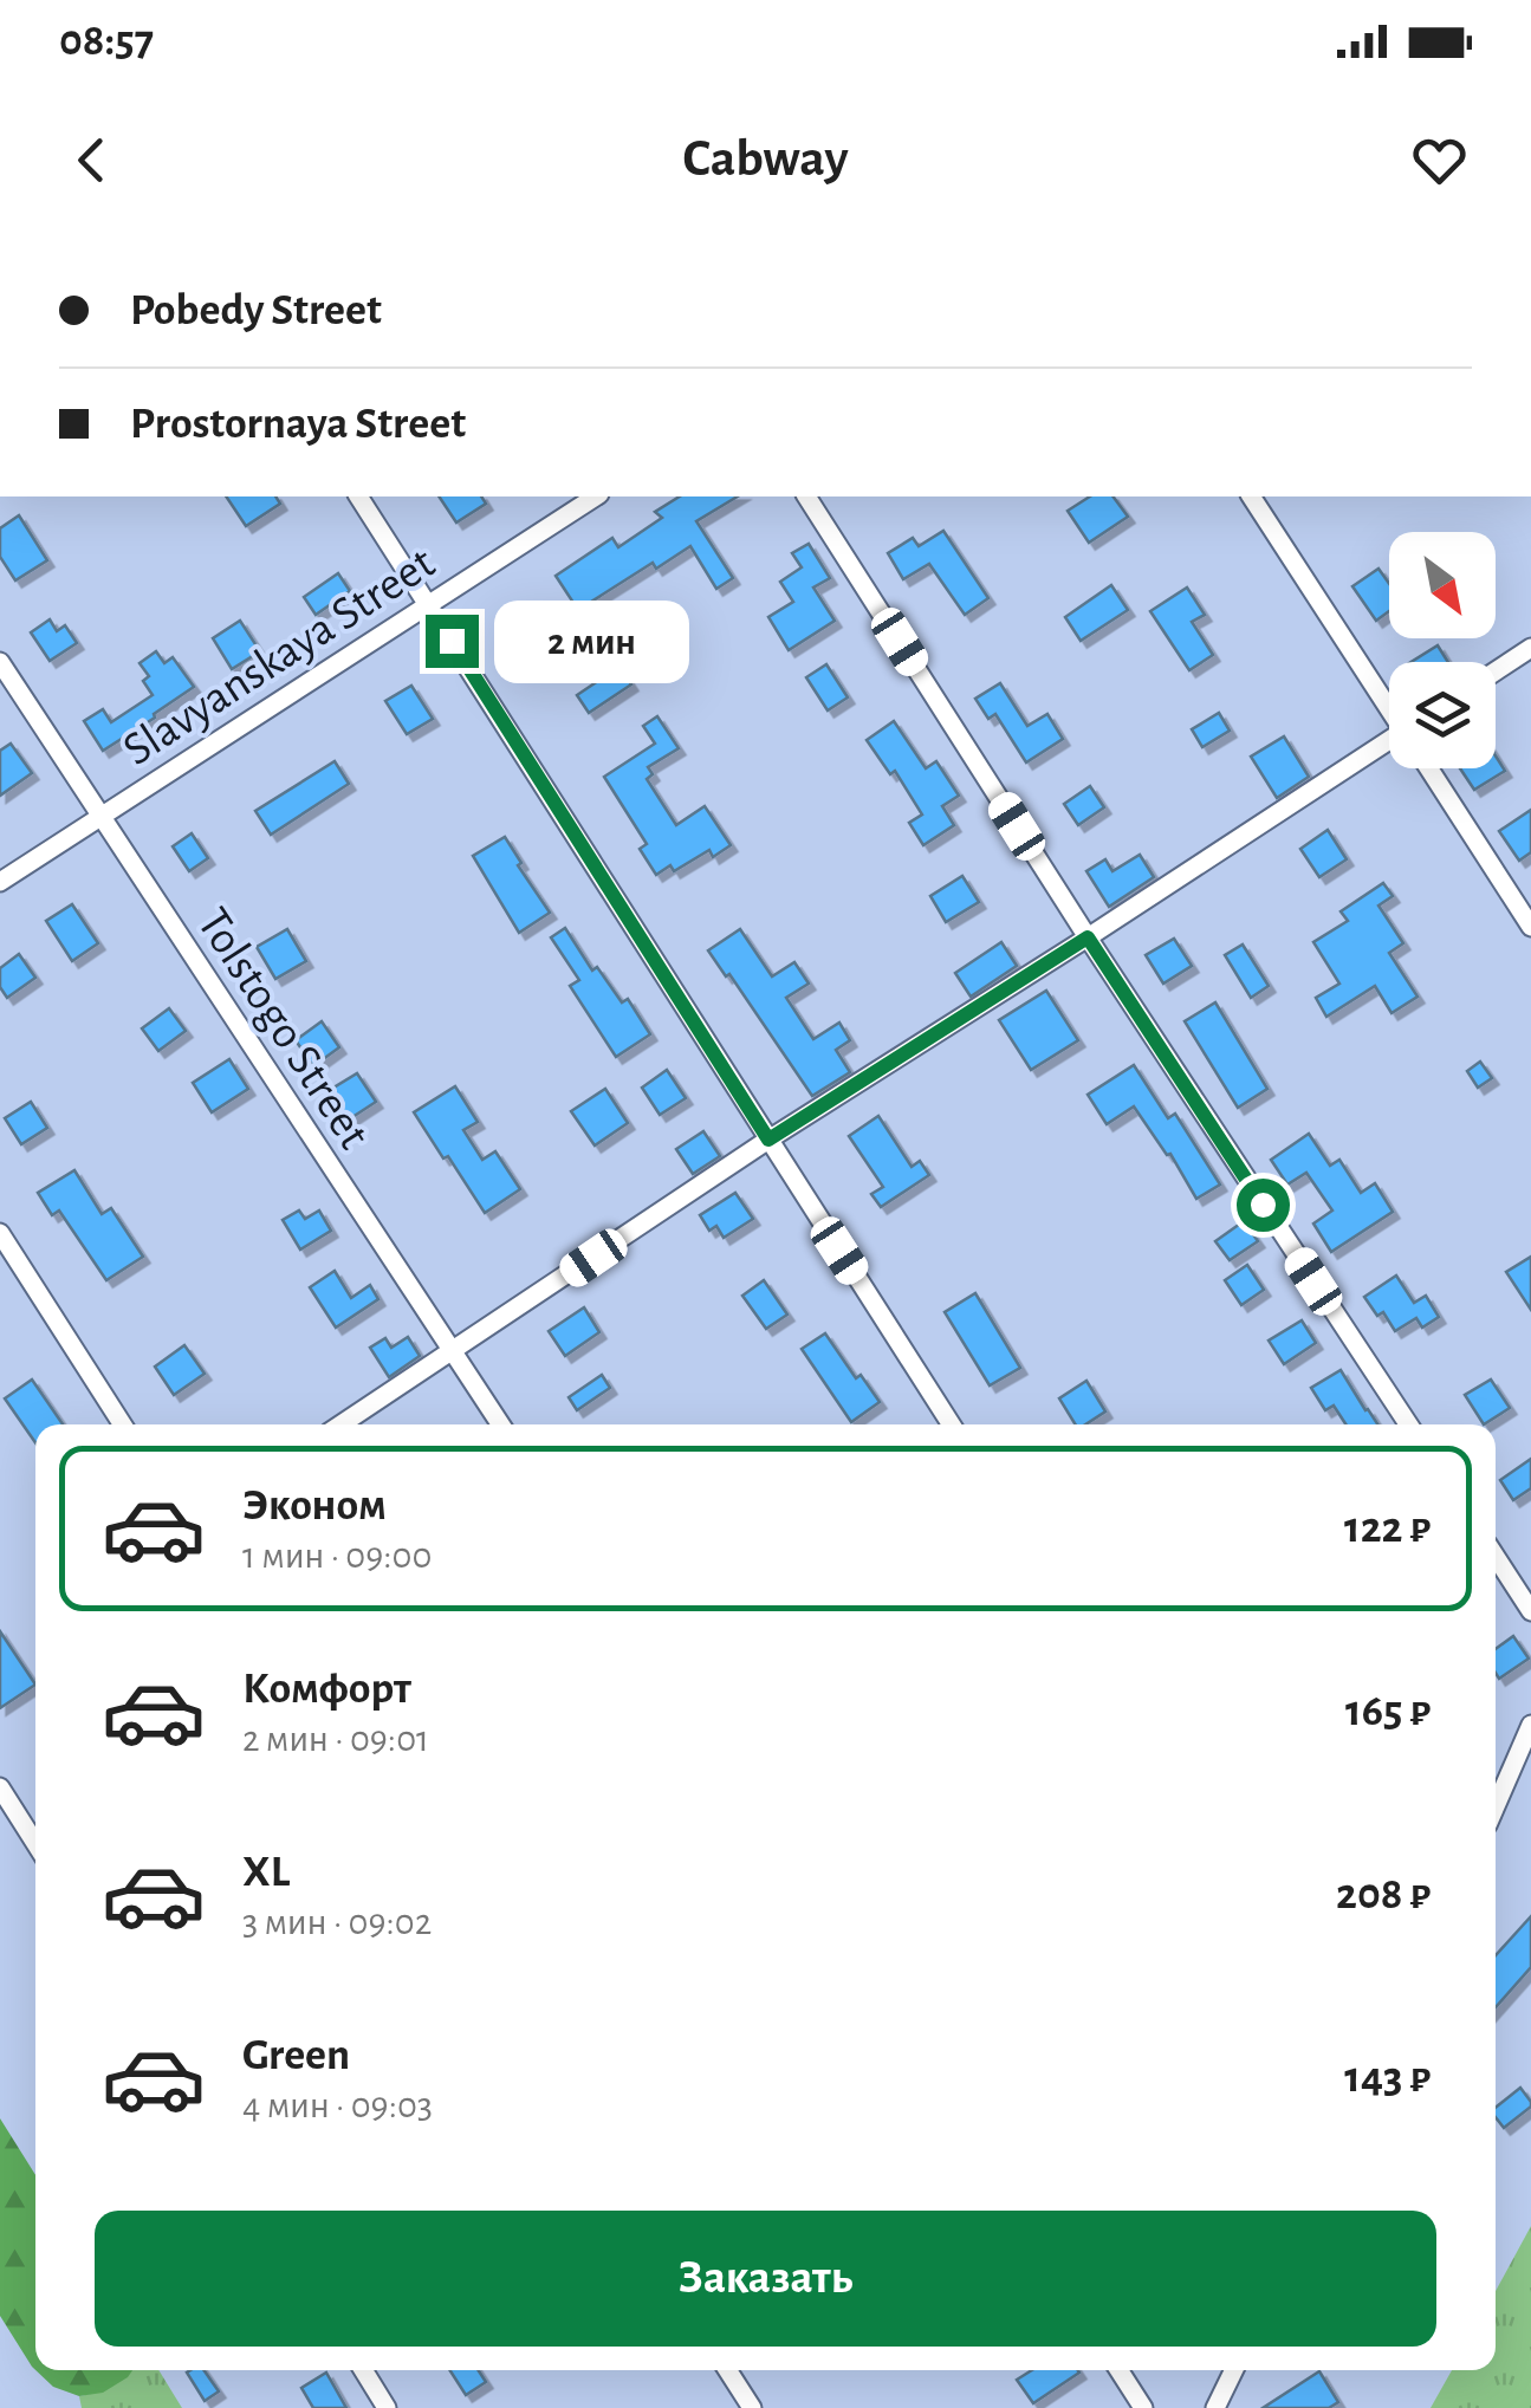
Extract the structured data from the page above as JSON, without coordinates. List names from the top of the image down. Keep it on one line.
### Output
{"streets":{"street":["Slavyanskaya Street","Tolstogo Street"]},"crossings":[["Slavyanskaya Street","Tolstogo Street"]],"north":"bottom right","page":{"status":"08:57","header":"Cabway","banner":["Pobedy Street","Prostornaya Street"],"bubble":"2 мин","list":[{"name":"Эконом","note":"1 мин · 09:00","value":"122 ₽"},{"name":"Комфорт","note":"2 мин · 09:01","value":"165 ₽"},{"name":"XL","note":"3 мин · 09:02","value":"208 ₽"},{"name":"Green","note":"4 мин · 09:03","value":"143 ₽"}],"buttons":"Заказать"}}
